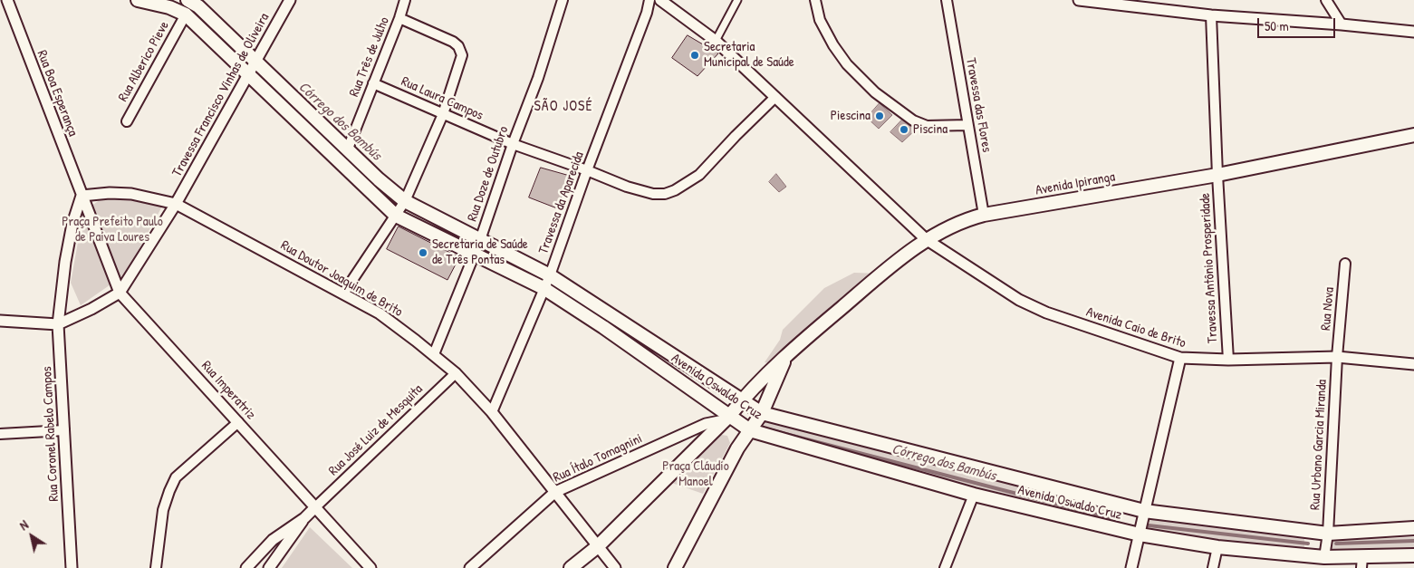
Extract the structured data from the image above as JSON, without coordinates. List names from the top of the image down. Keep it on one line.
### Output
{"streets":{"main road":["Avenida Ipiranga","Avenida Oswaldo Cruz"],"street":["Rua Três de Julho","Rua Alberico Pieve","Rua Boa Esperança","Travessa Francisco Vinhas de Oliveira","Rua Laura Campos","Travessa das Flores","Rua Doze de Outubro","Travessa da Aparecida","Travessa Antônio Prosperidade","Rua Doutor Joaquim de Brito","Rua Nova","Avenida Caio de Brito","Rua Imperatriz","Rua José Luiz de Mesquita","Rua Coronel Rabelo Campos","Rua Urbano Garcia Miranda","Rua Ítalo Tomagnini"]},"crossings":[["Rua Três de Julho","Rua Laura Campos"],["Rua Três de Julho","Avenida Oswaldo Cruz"],["Rua Alberico Pieve","Avenida Oswaldo Cruz"],["Travessa Francisco Vinhas de Oliveira","Rua Doutor Joaquim de Brito"],["Travessa Francisco Vinhas de Oliveira","Avenida Oswaldo Cruz"],["Rua Laura Campos","Rua Doze de Outubro"],["Rua Laura Campos","Travessa da Aparecida"],["Rua Laura Campos","Avenida Caio de Brito"],["Travessa das Flores","Avenida Ipiranga"],["Rua Doze de Outubro","Rua Doutor Joaquim de Brito"],["Rua Doze de Outubro","Avenida Oswaldo Cruz"],["Avenida Ipiranga","Travessa Antônio Prosperidade"],["Avenida Ipiranga","Rua Doutor Joaquim de Brito"],["Avenida Ipiranga","Avenida Caio de Brito"],["Avenida Ipiranga","Avenida Oswaldo Cruz"],["Avenida Ipiranga","Rua Ítalo Tomagnini"],["Travessa da Aparecida","Rua Doutor Joaquim de Brito"],["Travessa da Aparecida","Avenida Oswaldo Cruz"],["Travessa Antônio Prosperidade","Avenida Caio de Brito"],["Rua Doutor Joaquim de Brito","Rua José Luiz de Mesquita"],["Rua Doutor Joaquim de Brito","Rua Ítalo Tomagnini"],["Rua Nova","Avenida Caio de Brito"],["Rua Nova","Rua Urbano Garcia Miranda"],["Avenida Caio de Brito","Rua Urbano Garcia Miranda"],["Avenida Oswaldo Cruz","Rua Urbano Garcia Miranda"],["Rua Imperatriz","Rua José Luiz de Mesquita"]],"districts":["SÃO JOSÉ"],"water":["Córrego dos Bambús"],"parks":["Praça Prefeito Paulo de Paiva Loures","Praça Cláudio Manoel"],"places":["Secretaria Municipal de Saúde","Piescina","Piscina","Secretaria de Saúde de Três Pontas"],"scale_bar":"50 m","north":"top left"}
